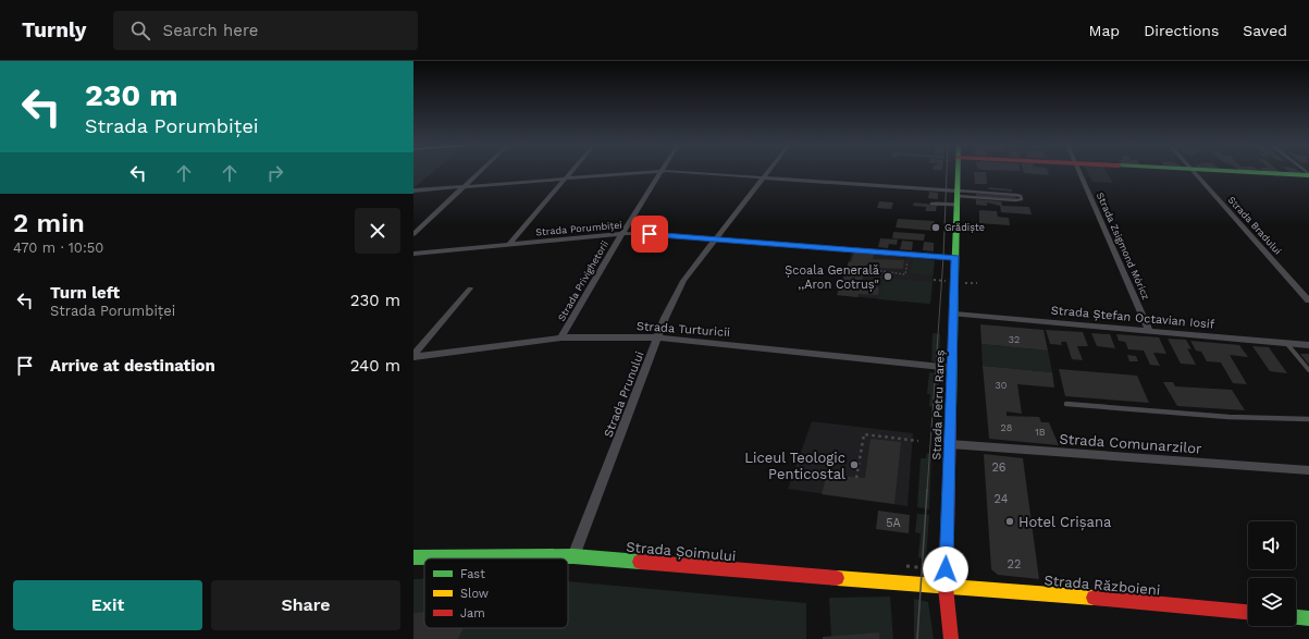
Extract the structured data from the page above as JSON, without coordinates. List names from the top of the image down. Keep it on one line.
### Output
{"streets":{"street":["Strada Bradului","Strada Porumbiței","Strada Zsigmond Móricz","Strada Privighetorii","Strada Ștefan Octavian Iosif","Strada Turturicii","Strada Prunului","Strada Petru Rareș","Strada Comunarzilor","Strada Șoimului","Strada Războieni"]},"crossings":[["Strada Porumbiței","Strada Privighetorii"],["Strada Porumbiței","Strada Prunului"],["Strada Porumbiței","Strada Petru Rareș"],["Strada Zsigmond Móricz","Strada Ștefan Octavian Iosif"],["Strada Privighetorii","Strada Turturicii"],["Strada Ștefan Octavian Iosif","Strada Petru Rareș"],["Strada Turturicii","Strada Prunului"],["Strada Turturicii","Strada Petru Rareș"],["Strada Prunului","Strada Șoimului"],["Strada Petru Rareș","Strada Comunarzilor"],["Strada Petru Rareș","Strada Șoimului"],["Strada Petru Rareș","Strada Războieni"],["Strada Șoimului","Strada Războieni"]],"places":["Grădiște","Școala Generală ,,Aron Cotruș\"","Liceul Teologic Penticostal","Hotel Crișana"],"house_numbers":["32","30","28","1B","26","24","5A","22"],"legend":["Fast","Slow","Jam"],"page":{"header":"Turnly","search":"Search here","nav":["Map","Directions","Saved"],"turn":["230 m","Strada Porumbiței"],"heading":["2 min","470 m · 10:50"],"list":[{"name":"Turn left","note":"Strada Porumbiței","value":"230 m"},{"name":"Arrive at destination","value":"240 m"}],"buttons":["Exit","Share"]}}
